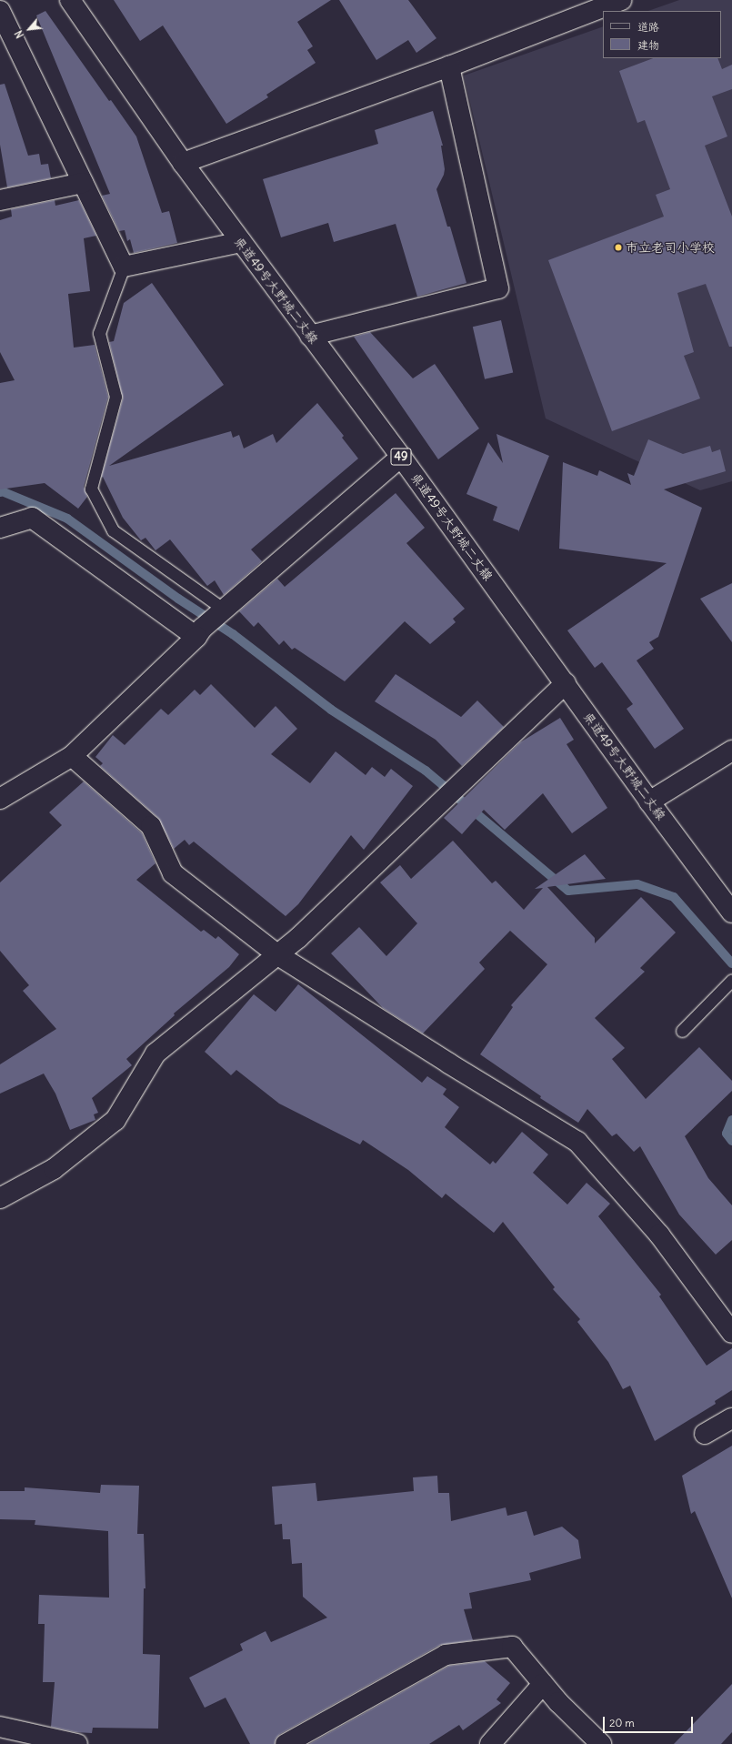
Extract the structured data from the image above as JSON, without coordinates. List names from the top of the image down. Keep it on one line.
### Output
{"streets":{"street":["県道49号大野城二丈線","49"]},"places":["市立老司小学校"],"legend":["道路","建物"],"scale_bar":"20 m","north":"bottom left"}
